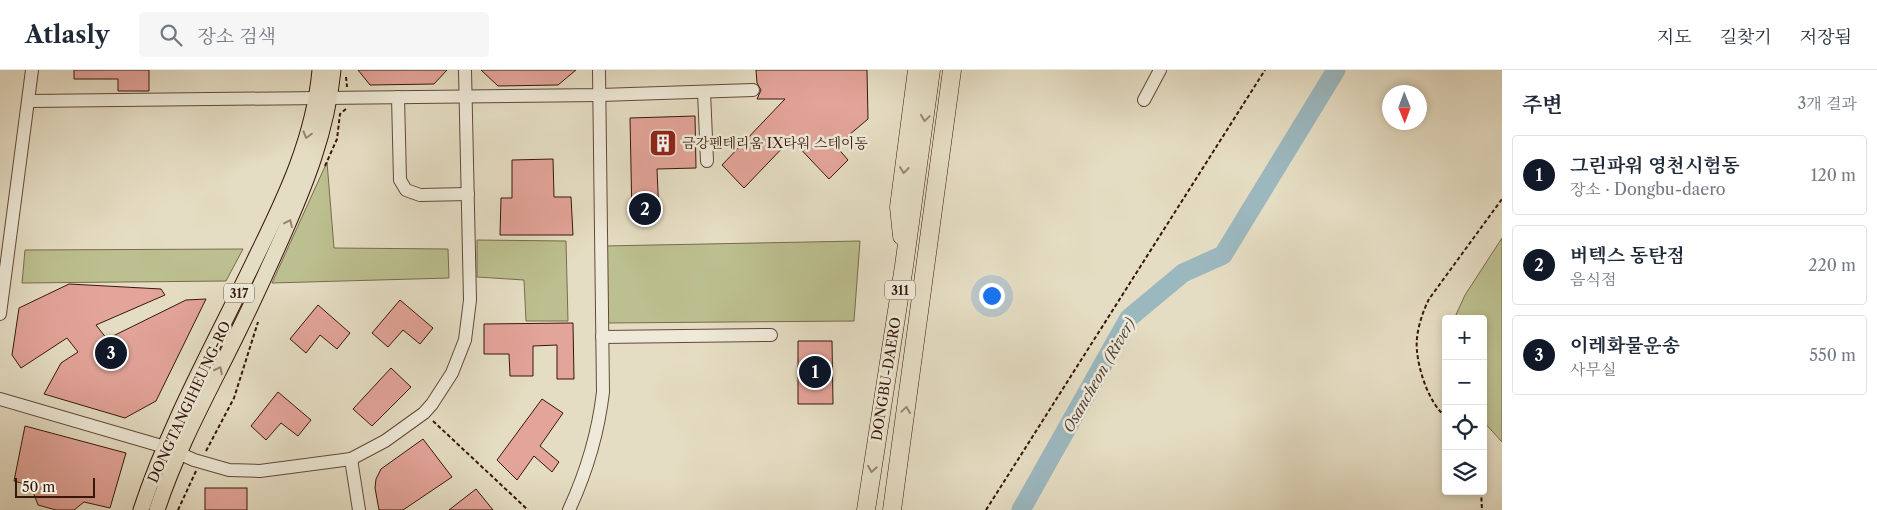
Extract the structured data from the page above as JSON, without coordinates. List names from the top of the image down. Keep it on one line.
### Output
{"streets":{"highway":["311","DONGBU-DAERO"],"main road":["317","DONGTANGIHEUNG-RO"]},"water":["Osancheon (River)"],"places":{"building":["금강펜테리움 IX타워 스테이동"]},"scale_bar":"50 m","north":"bottom","page":{"header":"Atlasly","search":"장소 검색","nav":["지도","길찾기","저장됨"],"heading":["주변","3개 결과"],"list":[{"mark":"1","name":"그린파워 영천시험동","note":"장소 · Dongbu-daero","value":"120 m"},{"mark":"2","name":"버텍스 동탄점","note":"음식점","value":"220 m"},{"mark":"3","name":"이레화물운송","note":"사무실","value":"550 m"}],"pins":["2","3","1"],"map_buttons":["+","−"],"scale":"50 m"}}
